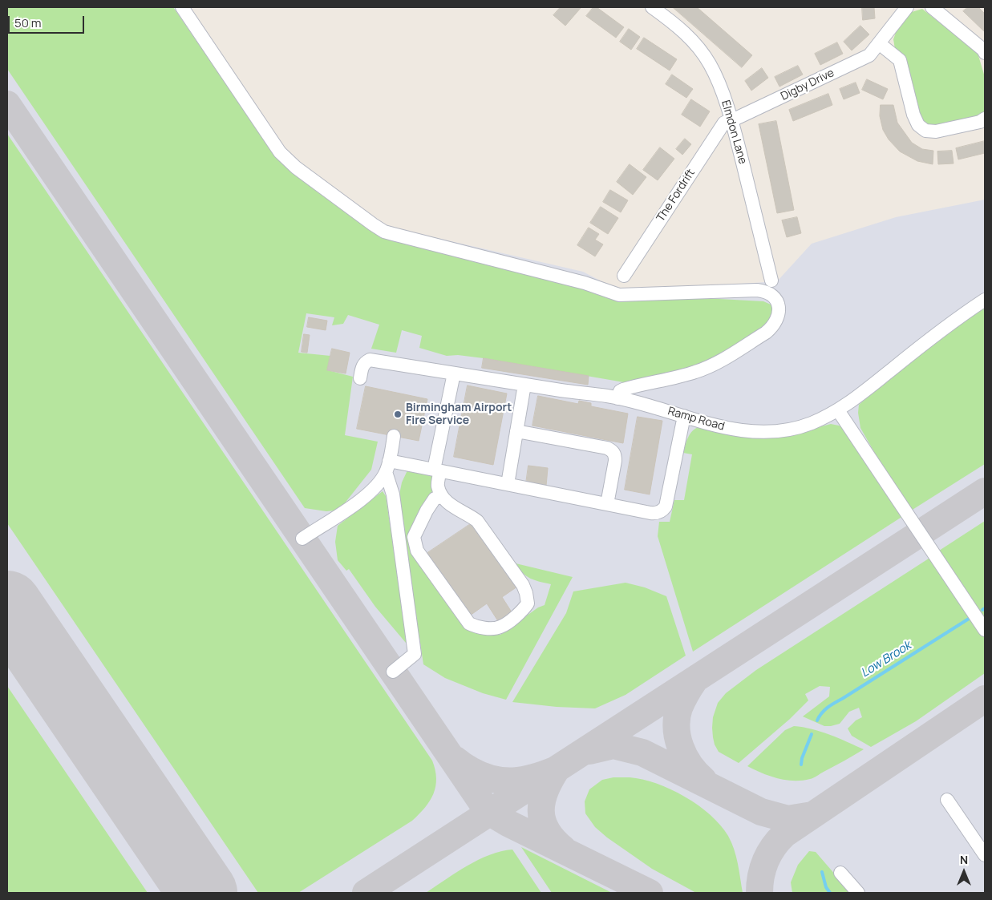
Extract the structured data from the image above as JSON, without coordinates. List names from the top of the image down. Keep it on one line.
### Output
{"streets":{"street":["Digby Drive","Elmdon Lane","The Fordrift","Ramp Road"]},"crossings":[["Digby Drive","Elmdon Lane"],["Digby Drive","The Fordrift"],["Elmdon Lane","The Fordrift"]],"water":["Low Brook"],"places":["Birmingham Airport Fire Service"],"scale_bar":"50 m","north":"top"}
